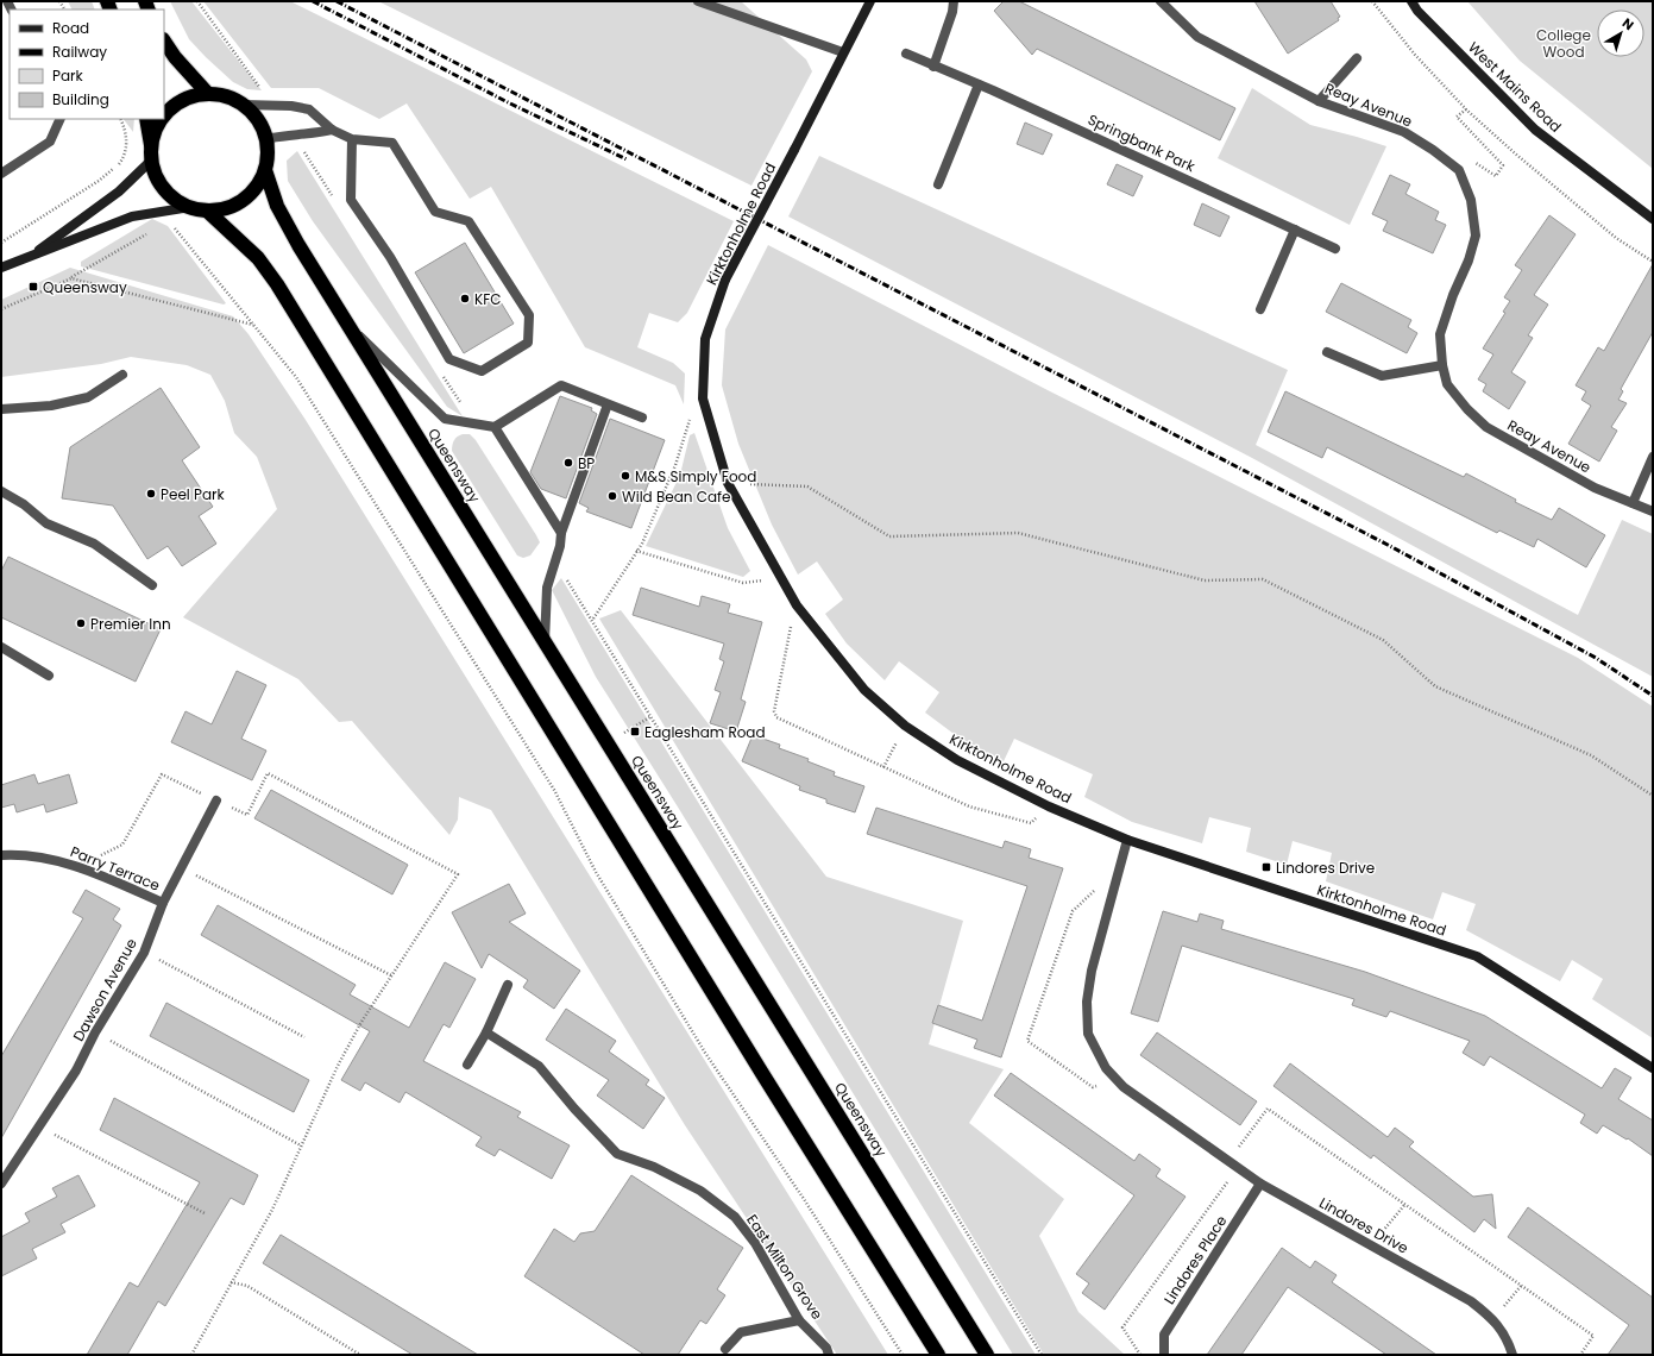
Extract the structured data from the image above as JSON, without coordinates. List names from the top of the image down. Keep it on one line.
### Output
{"streets":{"highway":["Queensway"],"street":["West Mains Road","Reay Avenue","Springbank Park","Kirktonholme Road","Parry Terrace","Dawson Avenue","Lindores Drive","Lindores Place","East Milton Grove"]},"crossings":[["Kirktonholme Road","Lindores Drive"],["Parry Terrace","Dawson Avenue"],["Lindores Drive","Lindores Place"]],"parks":["College Wood"],"places":{"transit":["Queensway","Eaglesham Road","Lindores Drive"],"other":["KFC","BP","M&S Simply Food","Peel Park","Wild Bean Cafe","Premier Inn"]},"legend":["Road","Railway","Park","Building"],"north":"top right"}
